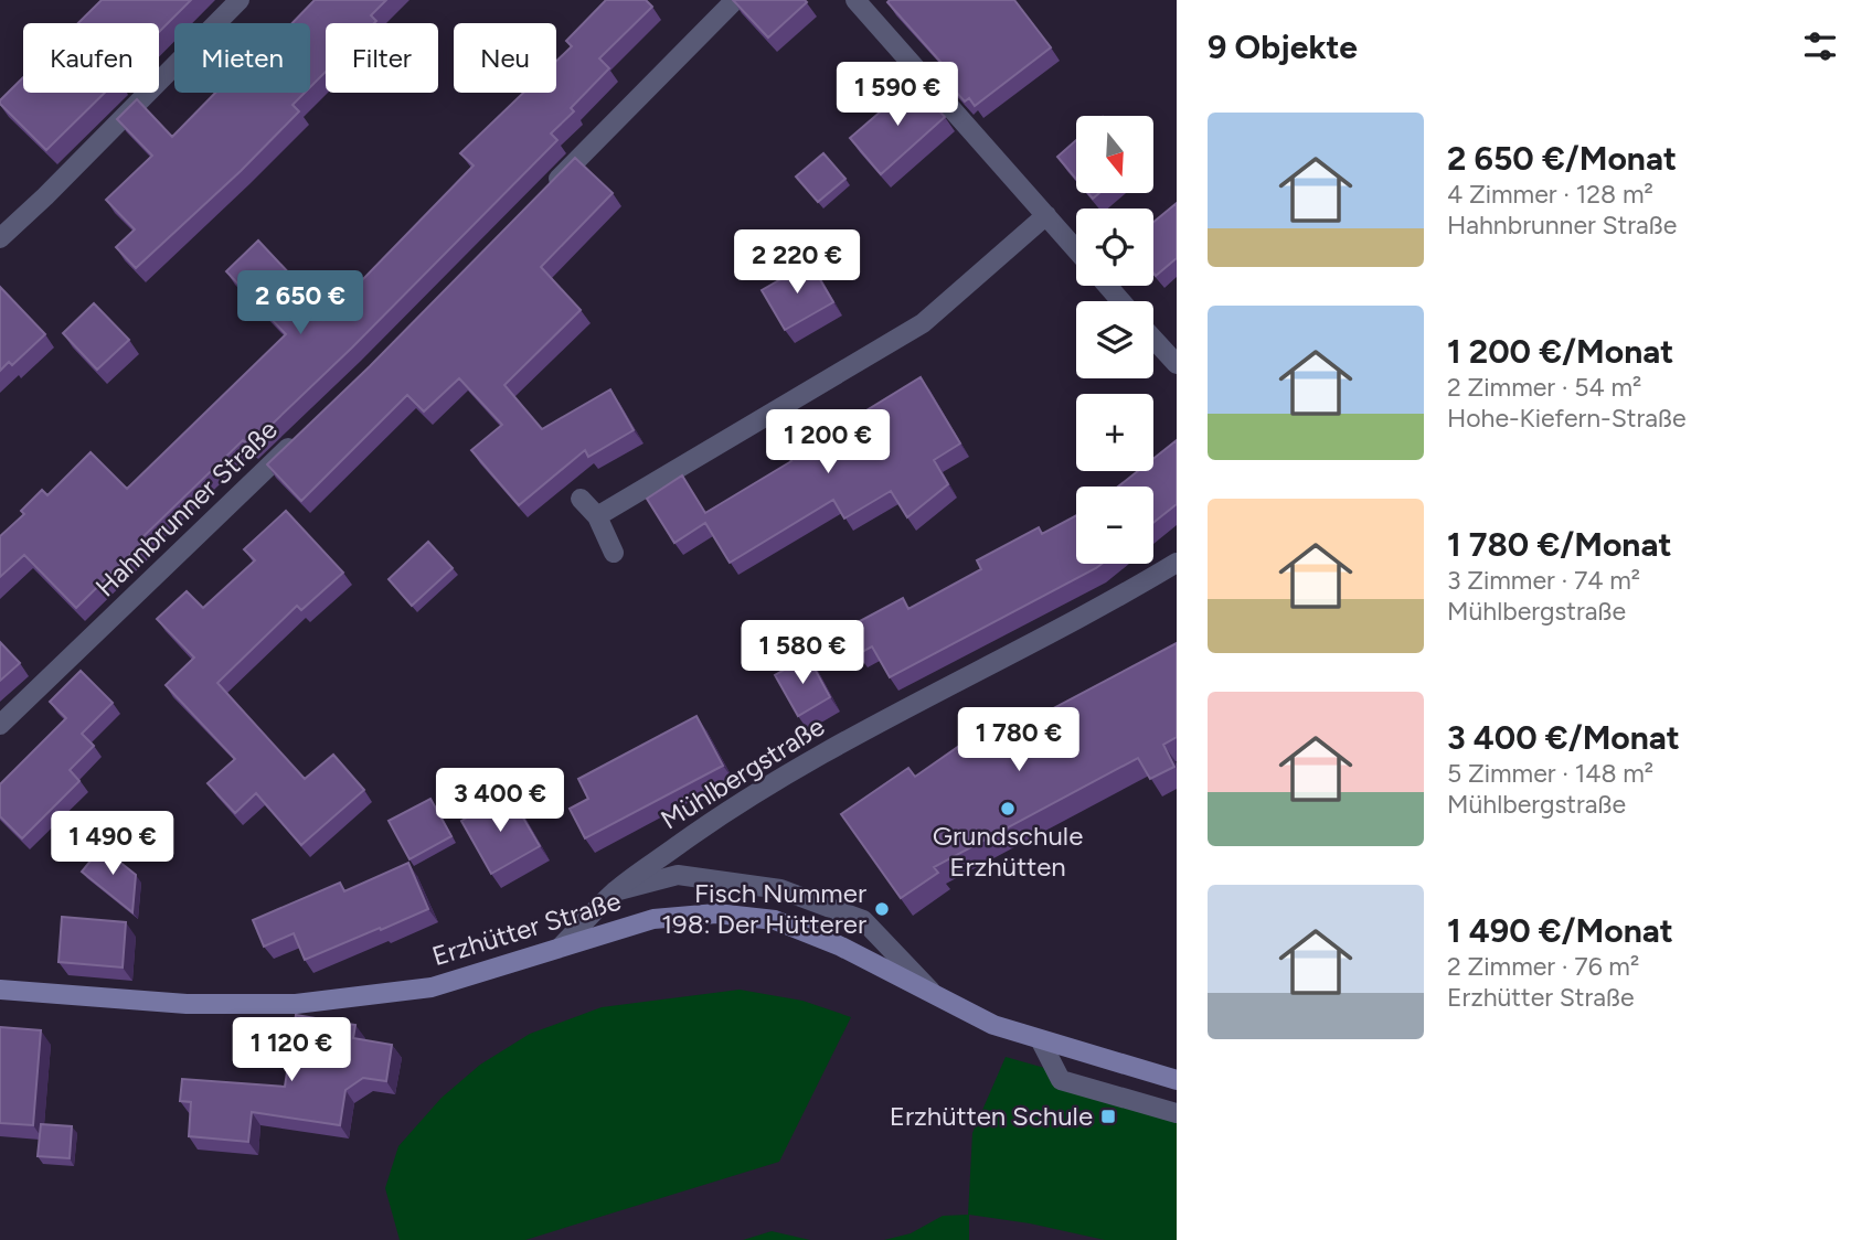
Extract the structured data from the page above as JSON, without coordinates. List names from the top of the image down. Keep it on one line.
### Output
{"streets":{"street":["Hahnbrunner Straße","Mühlbergstraße","Erzhütter Straße"]},"crossings":[["Mühlbergstraße","Erzhütter Straße"]],"places":{"other":["Grundschule Erzhütten","Fisch Nummer 198: Der Hütterer"],"transit":["Erzhütten Schule"]},"north":"bottom","page":{"heading":"9 Objekte","chip":["Kaufen","Mieten","Filter","Neu"],"price":["1 590 €","2 220 €","2 650 €","1 200 €","1 580 €","1 780 €","3 400 €","1 490 €","1 120 €"],"list":[{"name":"2 650 €/Monat","note":"4 Zimmer · 128 m² · Hahnbrunner Straße"},{"name":"1 200 €/Monat","note":"2 Zimmer · 54 m² · Hohe-Kiefern-Straße"},{"name":"1 780 €/Monat","note":"3 Zimmer · 74 m² · Mühlbergstraße"},{"name":"3 400 €/Monat","note":"5 Zimmer · 148 m² · Mühlbergstraße"},{"name":"1 490 €/Monat","note":"2 Zimmer · 76 m² · Erzhütter Straße"}],"map_buttons":["+","−"]}}
